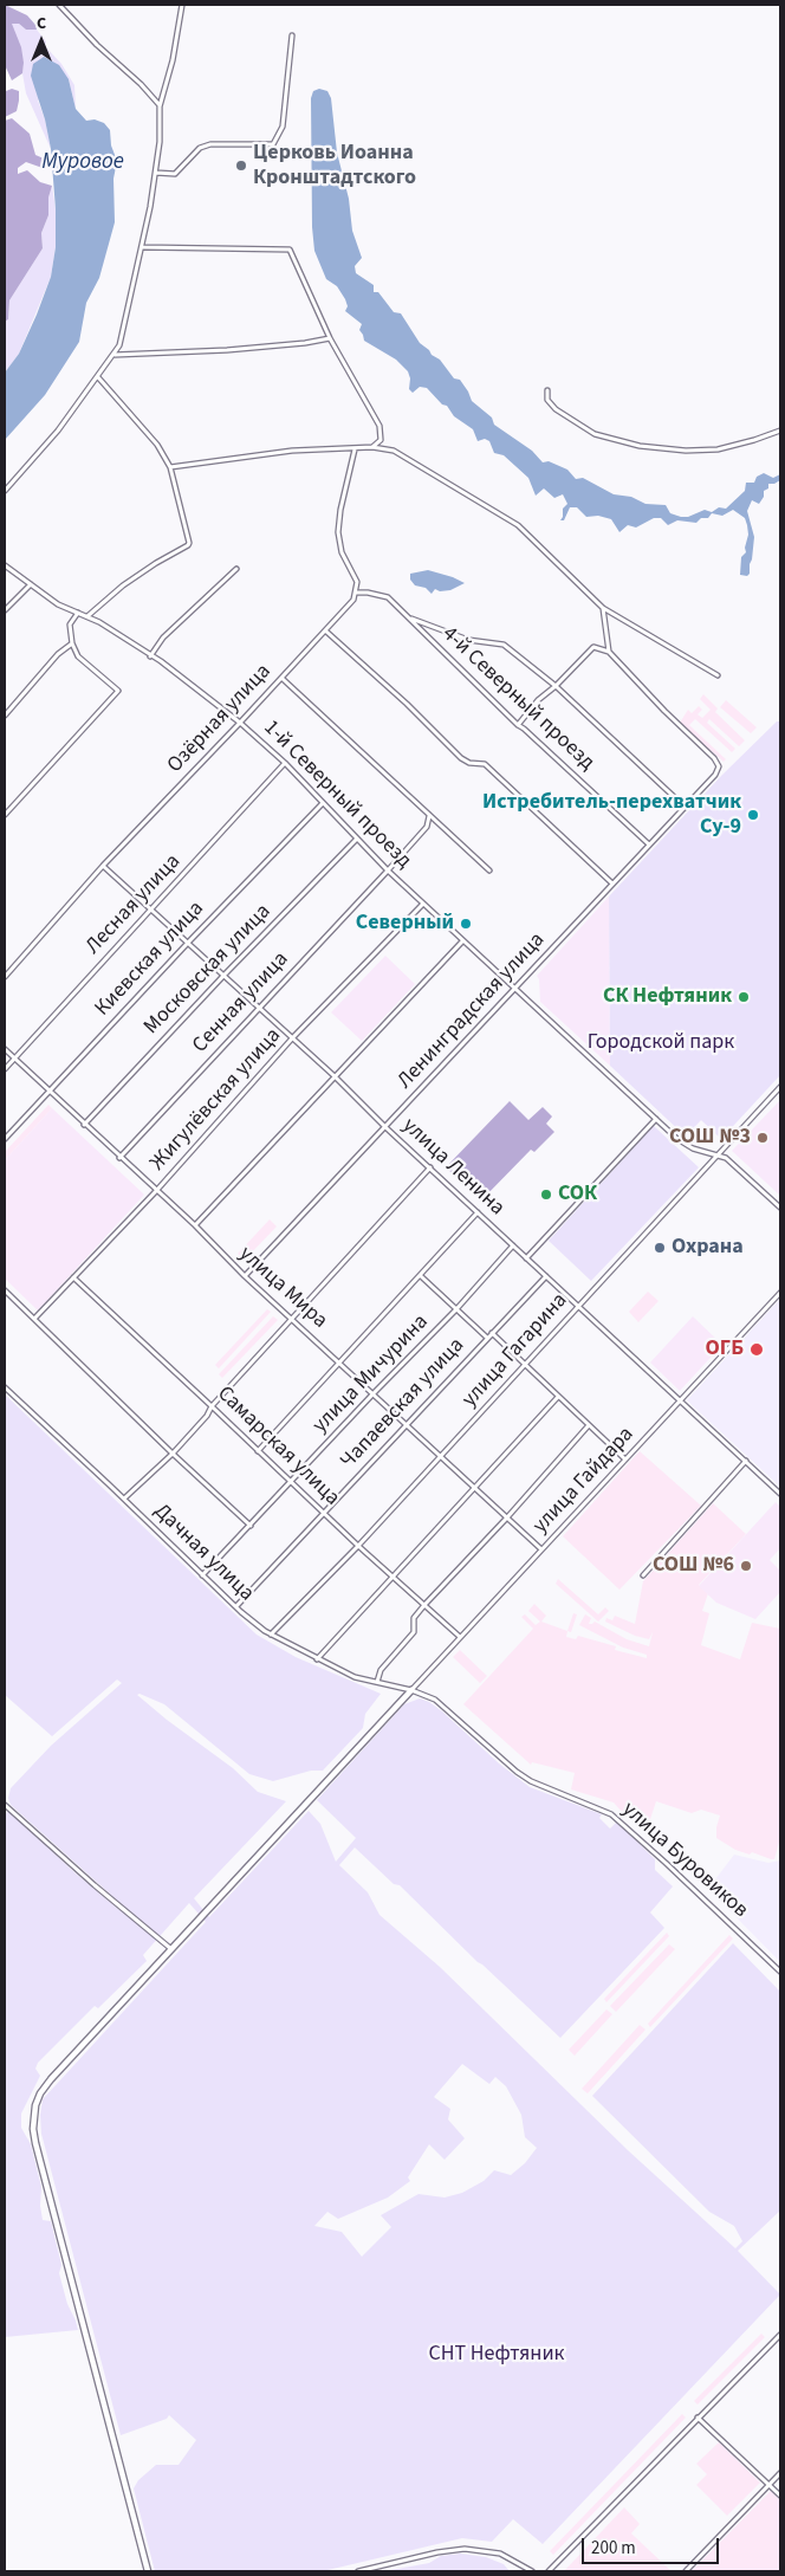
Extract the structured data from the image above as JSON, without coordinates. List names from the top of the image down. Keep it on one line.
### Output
{"streets":{"street":["4-й Северный проезд","Озёрная улица","1-й Северный проезд","Лесная улица","Киевская улица","Московская улица","Сенная улица","Ленинградская улица","Жигулёвская улица","улица Ленина","улица Мира","улица Гагарина","улица Мичурина","Чапаевская улица","Самарская улица","улица Гайдара","Дачная улица","улица Буровиков"]},"crossings":[["4-й Северный проезд","Озёрная улица"],["4-й Северный проезд","Ленинградская улица"],["Озёрная улица","1-й Северный проезд"],["Озёрная улица","улица Ленина"],["1-й Северный проезд","Лесная улица"],["1-й Северный проезд","Киевская улица"],["1-й Северный проезд","Московская улица"],["1-й Северный проезд","Сенная улица"],["1-й Северный проезд","Ленинградская улица"],["1-й Северный проезд","Жигулёвская улица"],["1-й Северный проезд","улица Гагарина"],["Лесная улица","улица Ленина"],["Лесная улица","улица Мира"],["Киевская улица","улица Ленина"],["Киевская улица","улица Мира"],["Московская улица","улица Ленина"],["Московская улица","улица Мира"],["Сенная улица","улица Ленина"],["Сенная улица","улица Мира"],["Ленинградская улица","улица Ленина"],["Ленинградская улица","улица Мира"],["Жигулёвская улица","улица Ленина"],["Жигулёвская улица","улица Мира"],["Жигулёвская улица","Самарская улица"],["улица Ленина","улица Гагарина"],["улица Ленина","улица Мичурина"],["улица Ленина","Чапаевская улица"],["улица Ленина","улица Гайдара"],["улица Мира","улица Гагарина"],["улица Мира","улица Мичурина"],["улица Мира","Чапаевская улица"],["улица Мира","улица Гайдара"],["улица Гагарина","Самарская улица"],["улица Гагарина","Дачная улица"],["улица Мичурина","Самарская улица"],["улица Мичурина","Дачная улица"],["Чапаевская улица","Самарская улица"],["Чапаевская улица","Дачная улица"],["Самарская улица","улица Гайдара"],["улица Гайдара","Дачная улица"],["улица Гайдара","улица Буровиков"],["Дачная улица","улица Буровиков"]],"water":["Муровое"],"parks":["Городской парк","СНТ Нефтяник"],"places":["Церковь Иоанна Кронштадтского","Истребитель-перехватчик Су-9","Северный","СК Нефтяник","СОШ №3","СОК","Охрана","ОГБ","СОШ №6"],"scale_bar":"200 m","north":"top"}
